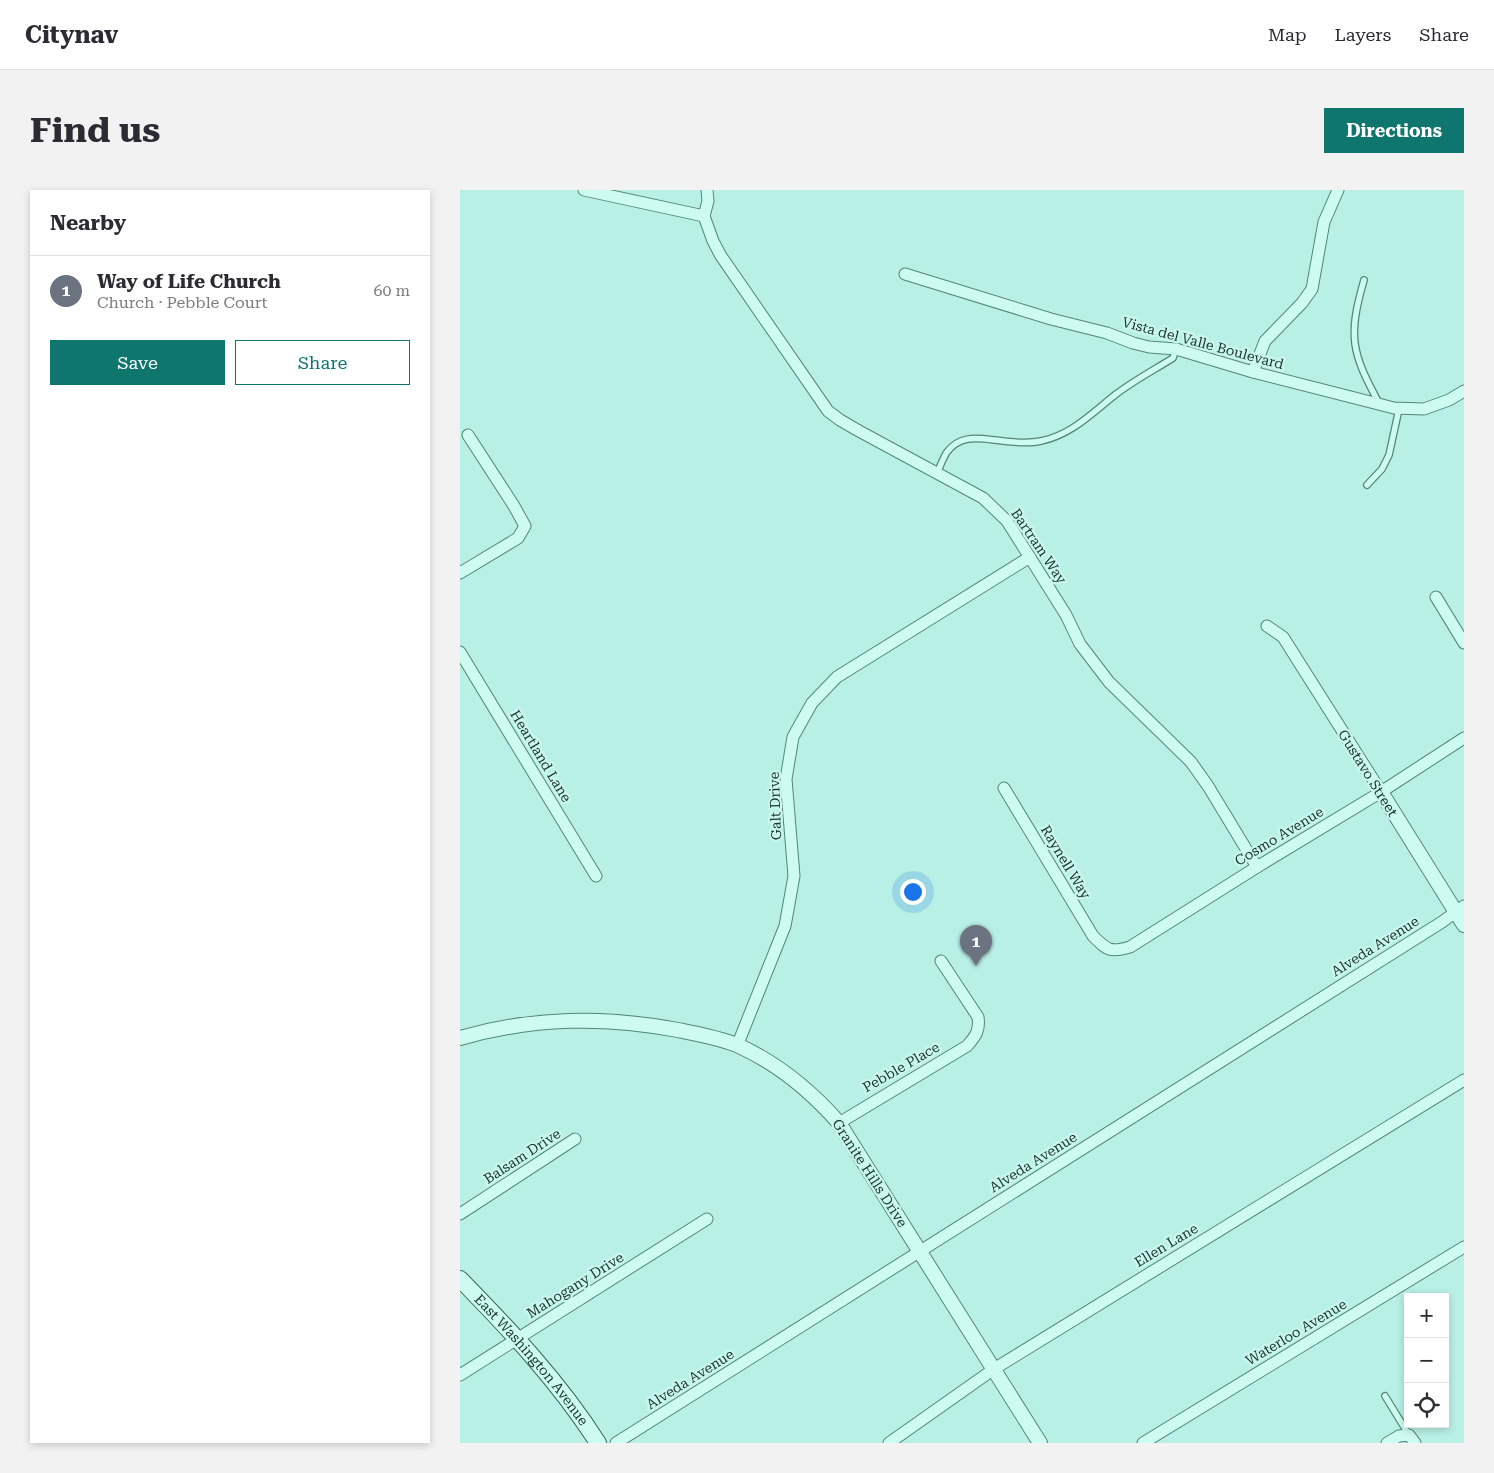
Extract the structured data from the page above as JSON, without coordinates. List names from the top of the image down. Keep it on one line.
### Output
{"streets":{"main road":["East Washington Avenue"],"street":["Vista del Valle Boulevard","Bartram Way","Heartland Lane","Gustavo Street","Galt Drive","Cosmo Avenue","Raynell Way","Alveda Avenue","Pebble Place","Balsam Drive","Granite Hills Drive","Ellen Lane","Mahogany Drive","Waterloo Avenue"]},"crossings":[["Bartram Way","Galt Drive"],["Bartram Way","Cosmo Avenue"],["Gustavo Street","Cosmo Avenue"],["Gustavo Street","Alveda Avenue"],["Galt Drive","Granite Hills Drive"],["Cosmo Avenue","Raynell Way"],["Alveda Avenue","Granite Hills Drive"],["Pebble Place","Granite Hills Drive"],["Granite Hills Drive","Ellen Lane"],["Mahogany Drive","East Washington Avenue"]],"page":{"header":"Citynav","nav":["Map","Layers","Share"],"buttons":["Directions",["Save","Share"]],"title":"Find us","heading":"Nearby","list":[{"mark":"1","name":"Way of Life Church","note":"Church · Pebble Court","value":"60 m"}],"pins":"1","map_buttons":["+","−"]}}
